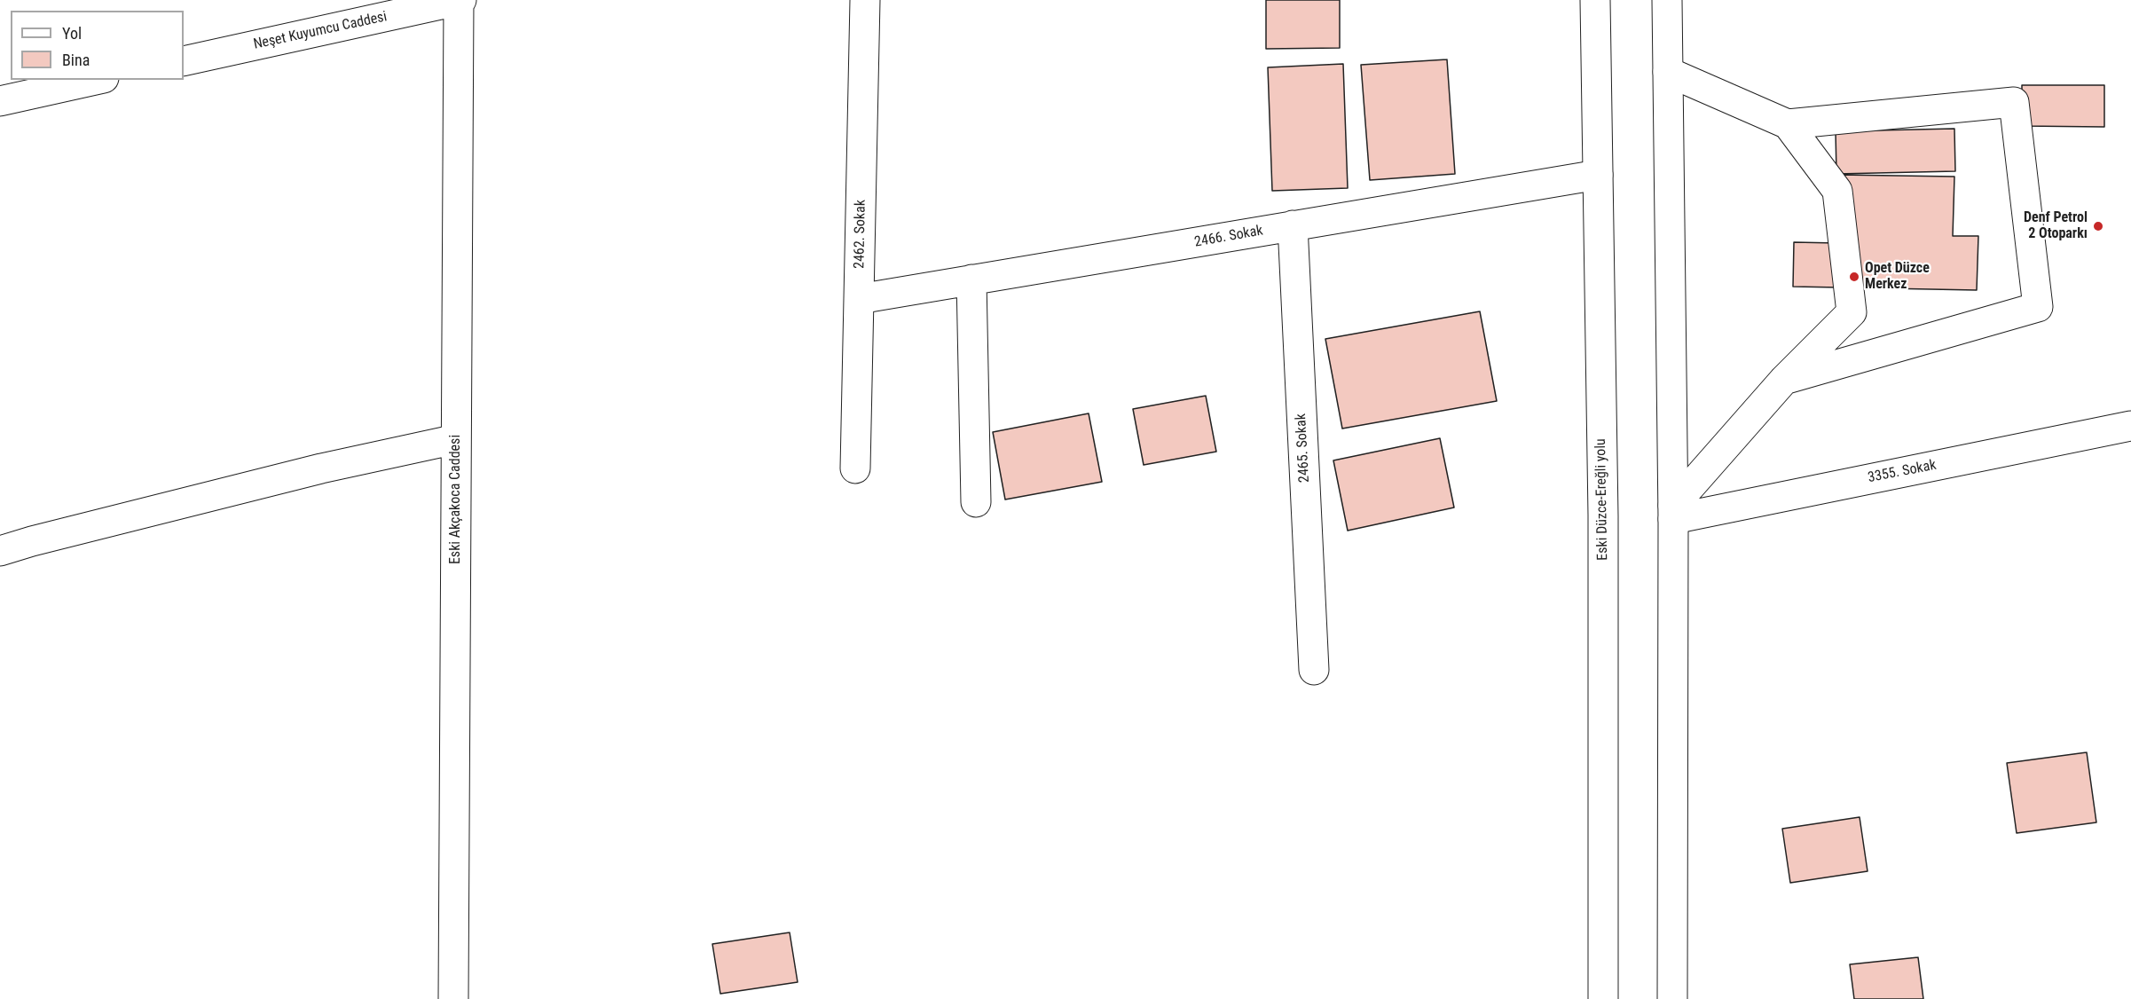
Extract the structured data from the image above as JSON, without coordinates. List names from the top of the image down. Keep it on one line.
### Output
{"streets":{"street":["Neşet Kuyumcu Caddesi","2462. Sokak","2466. Sokak","2465. Sokak","3355. Sokak","Eski Akçakoca Caddesi","Eski Düzce-Ereğli yolu"]},"crossings":[["Neşet Kuyumcu Caddesi","Eski Akçakoca Caddesi"],["2462. Sokak","2466. Sokak"],["2466. Sokak","2465. Sokak"],["2466. Sokak","Eski Düzce-Ereğli yolu"]],"places":["Denf Petrol 2 Otoparkı","Opet Düzce Merkez"],"legend":["Yol","Bina"]}
